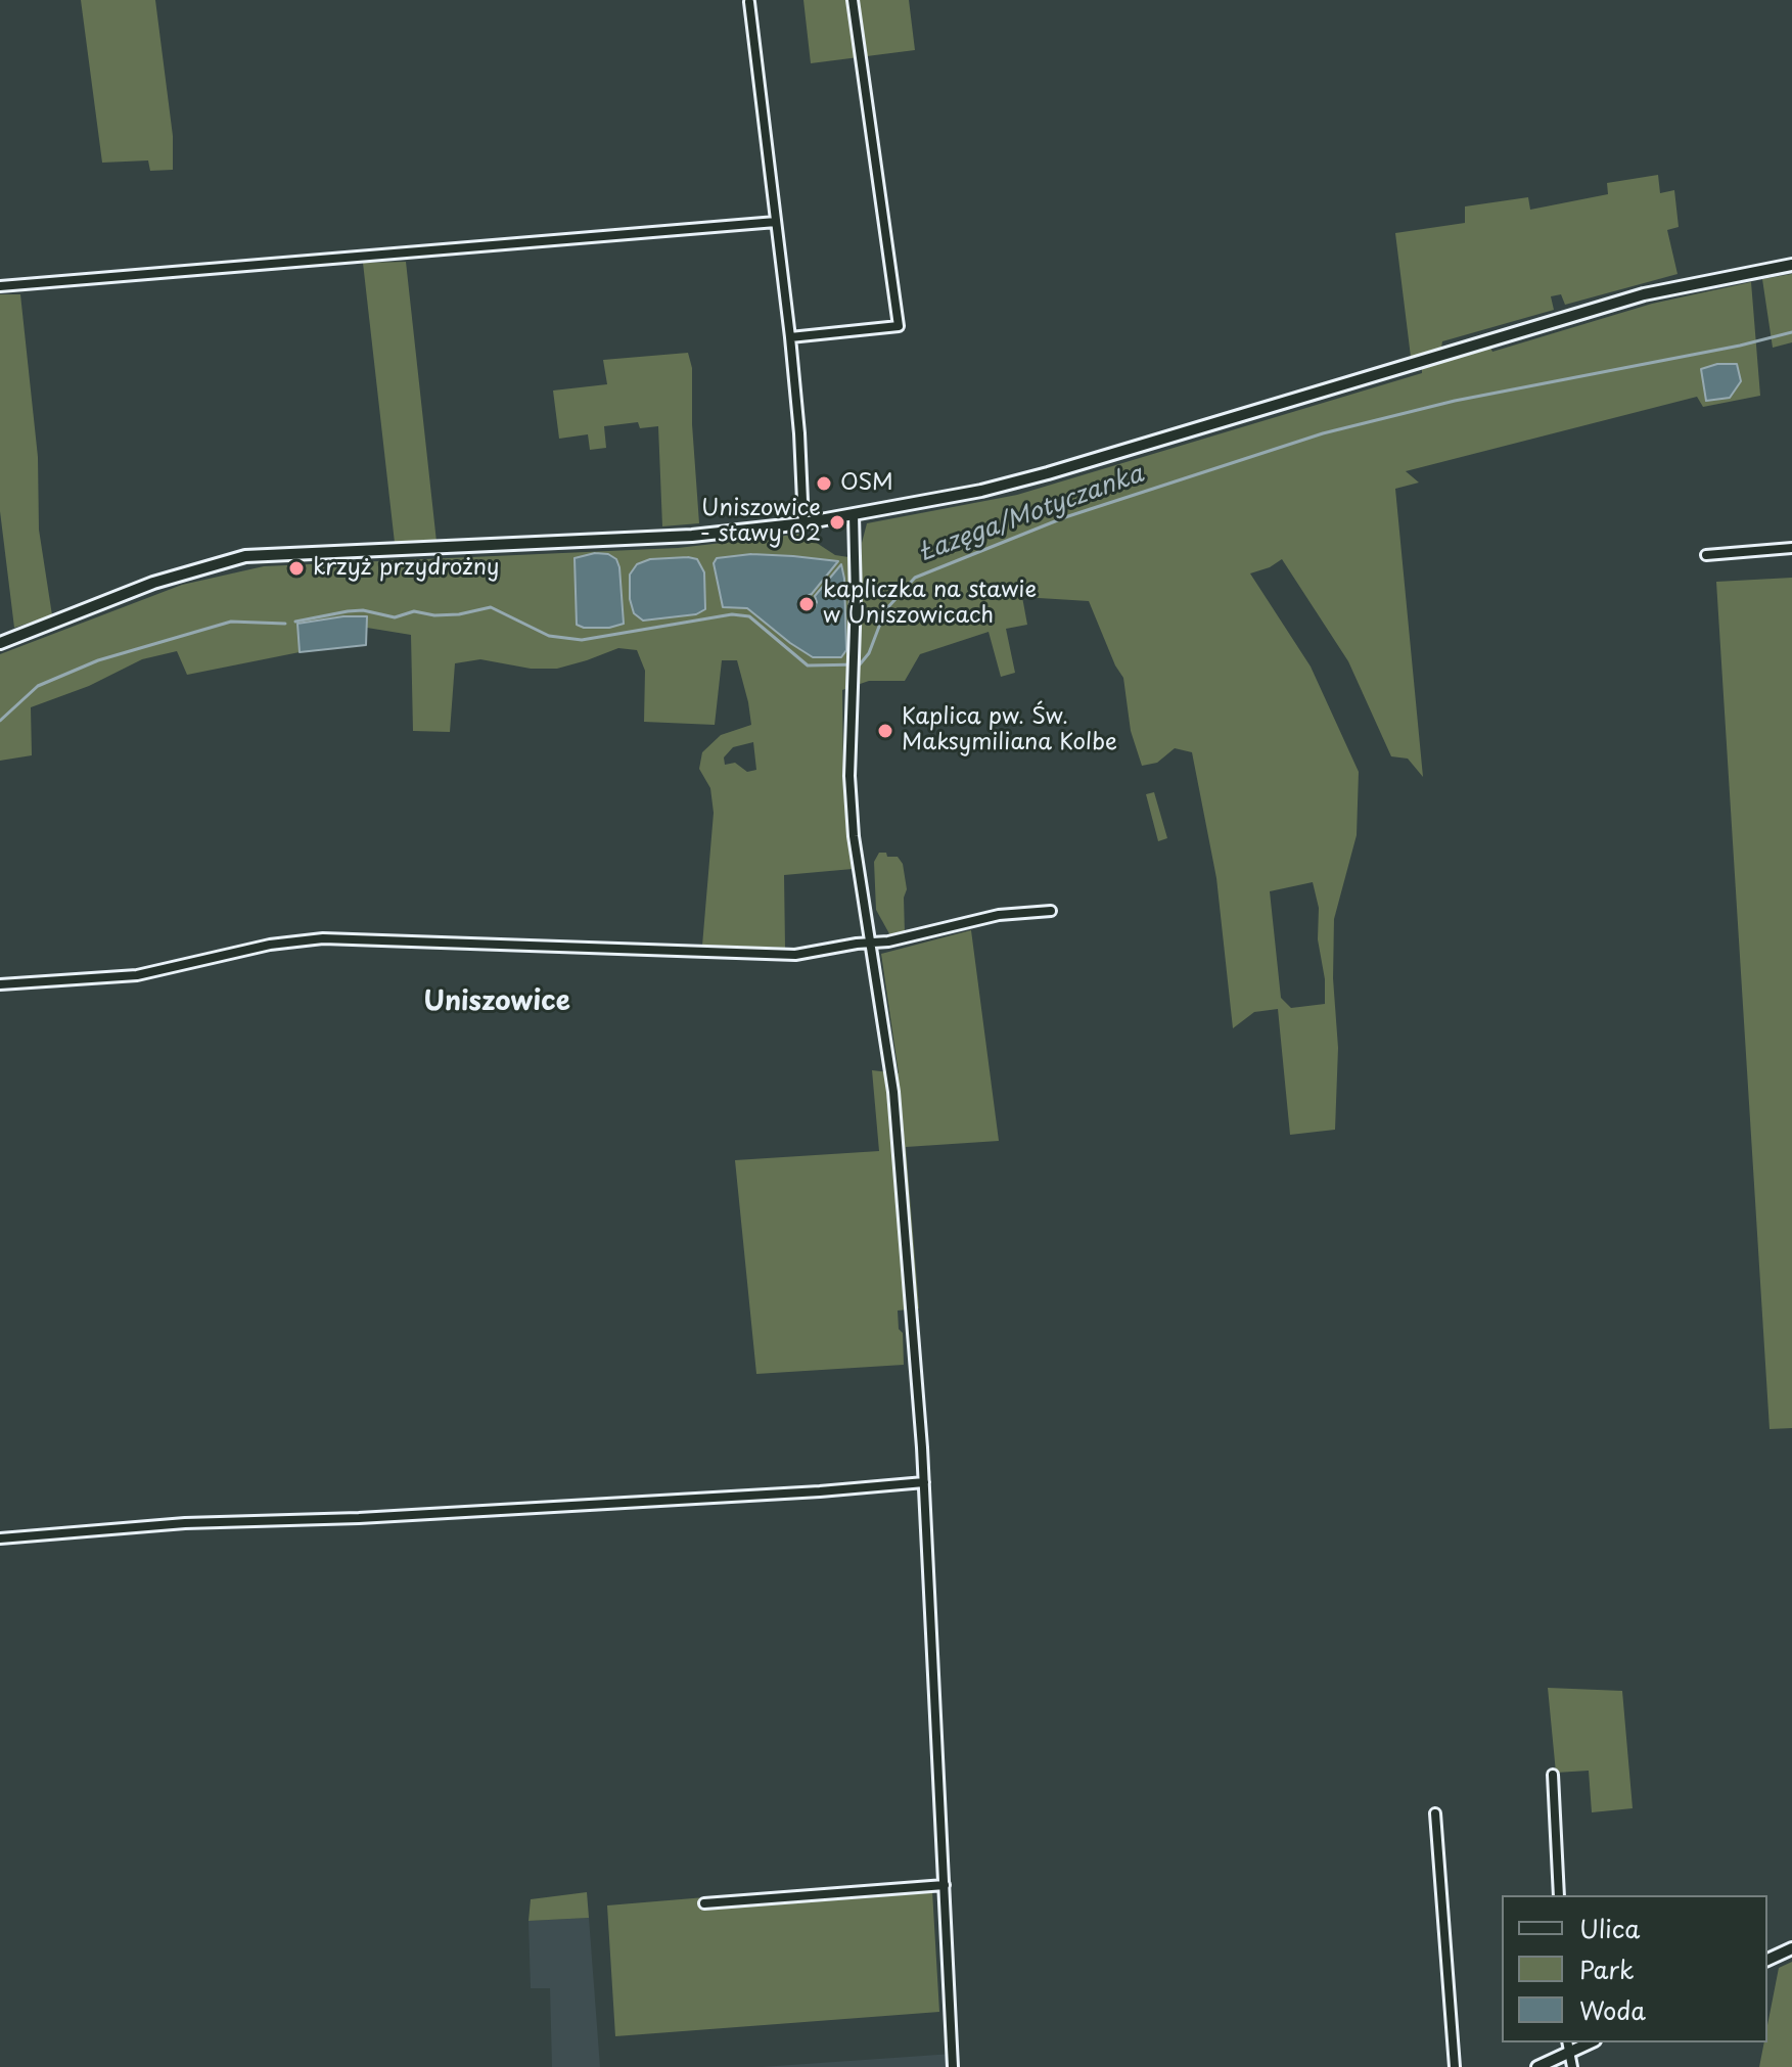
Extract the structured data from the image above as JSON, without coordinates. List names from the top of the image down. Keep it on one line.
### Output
{"districts":["Uniszowice"],"water":["Łazęga/Motyczanka"],"places":["OSM","Uniszowice - stawy 02","krzyż przydrożny","kapliczka na stawie w Uniszowicach","Kaplica pw. Św. Maksymiliana Kolbe"],"legend":["Ulica","Park","Woda"]}
